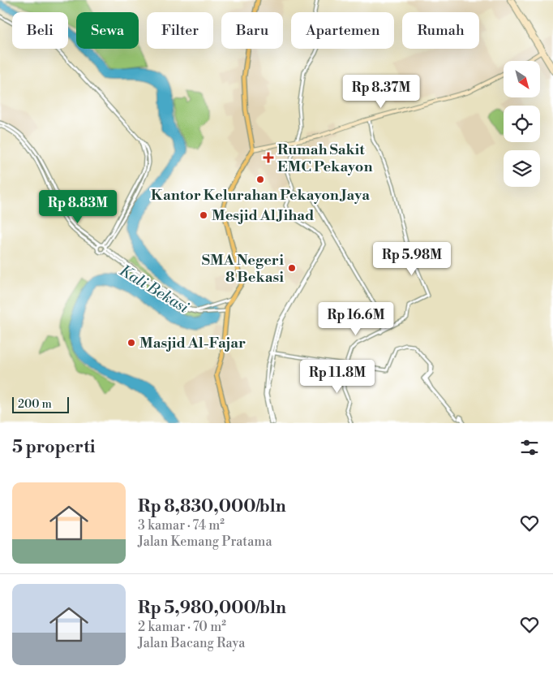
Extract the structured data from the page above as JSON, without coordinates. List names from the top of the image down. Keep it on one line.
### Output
{"water":["Kali Bekasi"],"places":{"health":["Rumah Sakit EMC Pekayon"],"other":["Kantor Kelurahan Pekayon Jaya","Mesjid Al Jihad","SMA Negeri 8 Bekasi","Masjid Al-Fajar"]},"scale_bar":"200 m","north":"bottom right","page":{"chip":["Beli","Sewa","Filter","Baru","Apartemen","Rumah"],"price":["Rp 8.37M","Rp 8.83M","Rp 5.98M","Rp 16.6M","Rp 11.8M"],"scale":"200 m","heading":"5 properti","list":[{"name":"Rp 8,830,000/bln","note":"3 kamar · 74 m² · Jalan Kemang Pratama"},{"name":"Rp 5,980,000/bln","note":"2 kamar · 70 m² · Jalan Bacang Raya"}]}}
